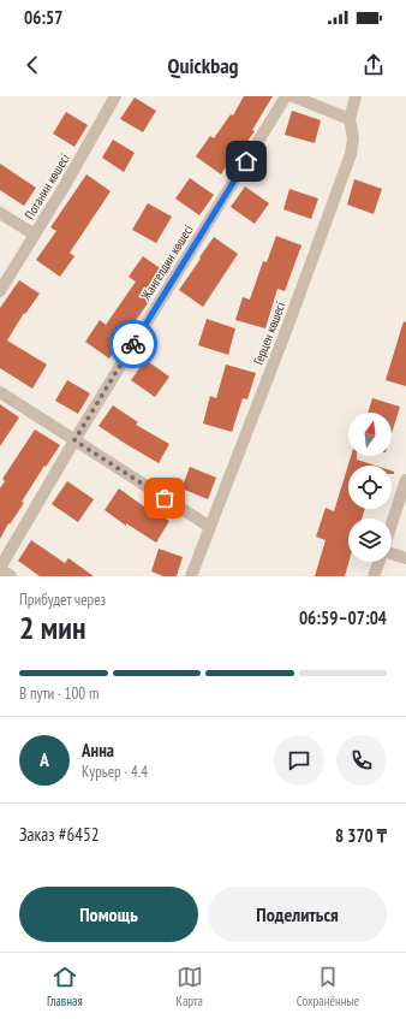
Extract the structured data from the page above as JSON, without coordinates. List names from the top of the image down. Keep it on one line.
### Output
{"streets":{"street":["Потанин көшесі","Жангелдин көшесі","Герцен көшесі"]},"north":"top","page":{"status":"06:57","header":"Quickbag","heading":["2 мин","Прибудет через","06:59–07:04"],"panel":["Анна","Курьер · 4.4","Заказ #6452","8 370 ₸"],"bar":"В пути · 100 m","round":"А","buttons":["Помощь","Поделиться"],"tabs":["Главная","Карта","Сохранённые"]}}
